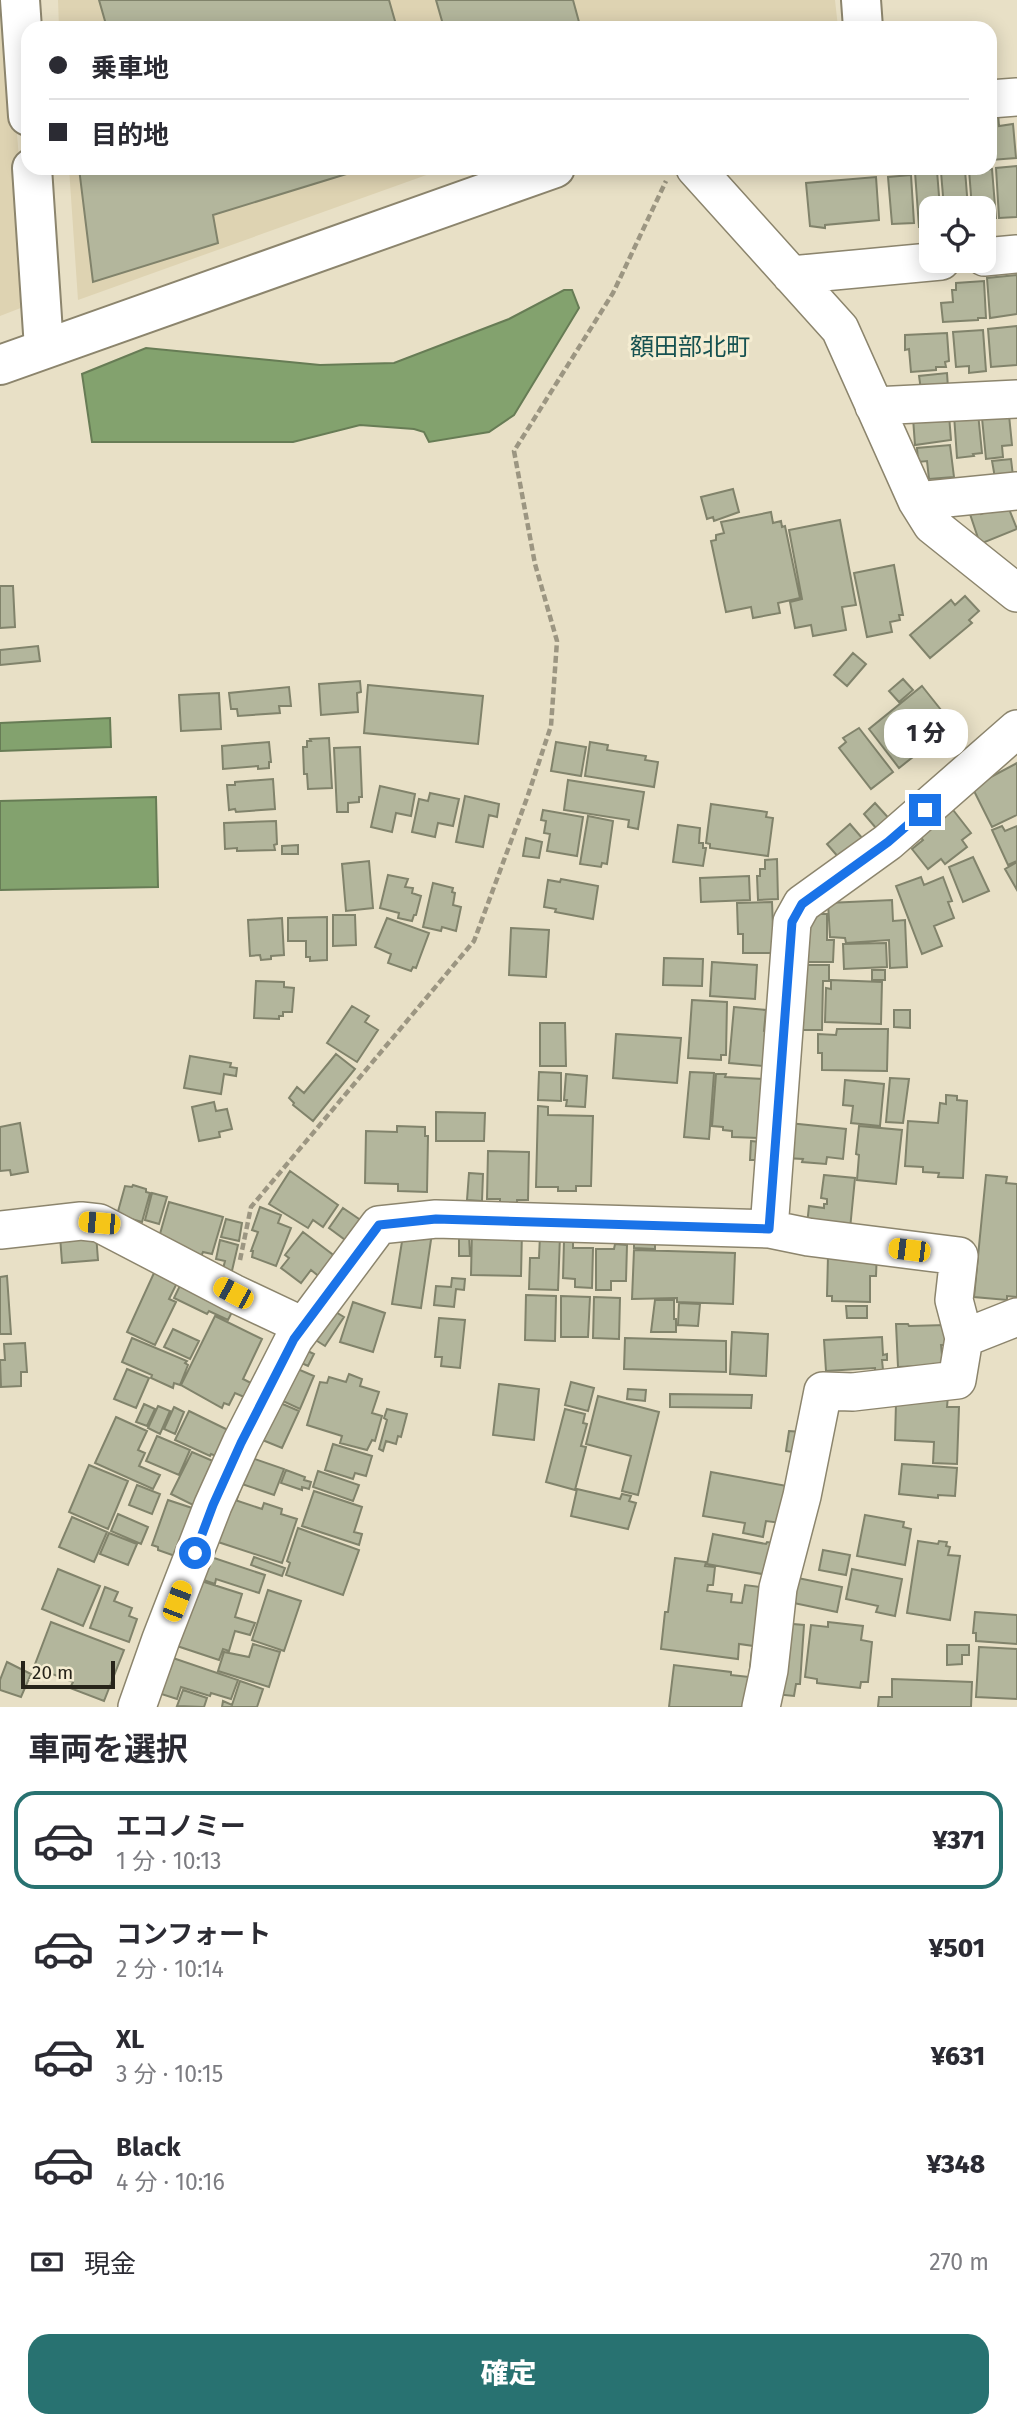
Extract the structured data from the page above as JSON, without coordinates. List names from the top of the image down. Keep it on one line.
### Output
{"districts":["額田部北町"],"scale_bar":"20 m","page":{"banner":["乗車地","目的地"],"bubble":"1 分","scale":"20 m","heading":"車両を選択","list":[{"name":"エコノミー","note":"1 分 · 10:13","value":"¥371"},{"name":"コンフォート","note":"2 分 · 10:14","value":"¥501"},{"name":"XL","note":"3 分 · 10:15","value":"¥631"},{"name":"Black","note":"4 分 · 10:16","value":"¥348"}],"pay":["現金","270 m"],"buttons":"確定"}}
